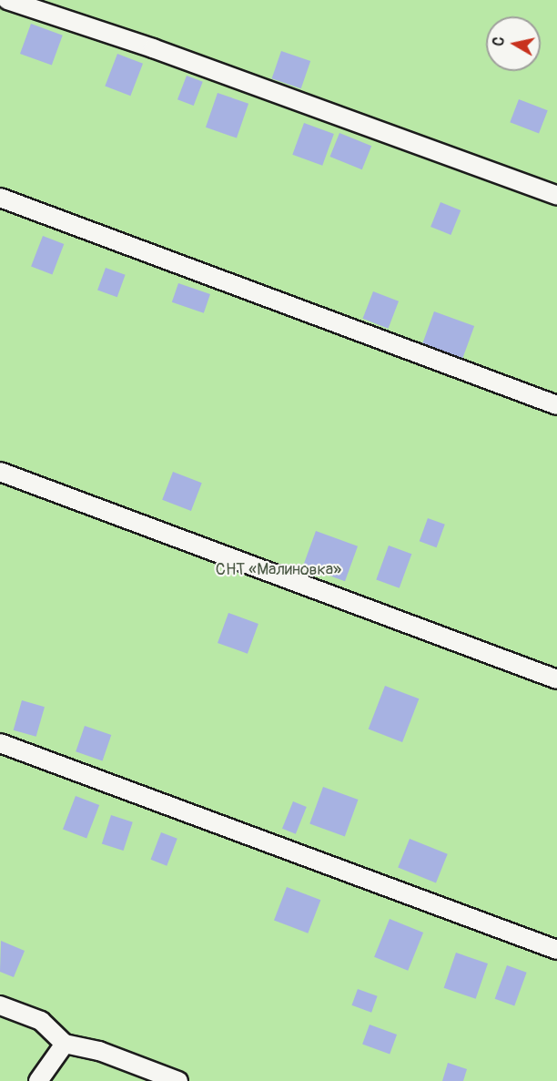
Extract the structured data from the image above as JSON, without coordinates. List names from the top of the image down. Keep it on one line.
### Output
{"parks":["СНТ «Малиновка»"],"north":"left"}
